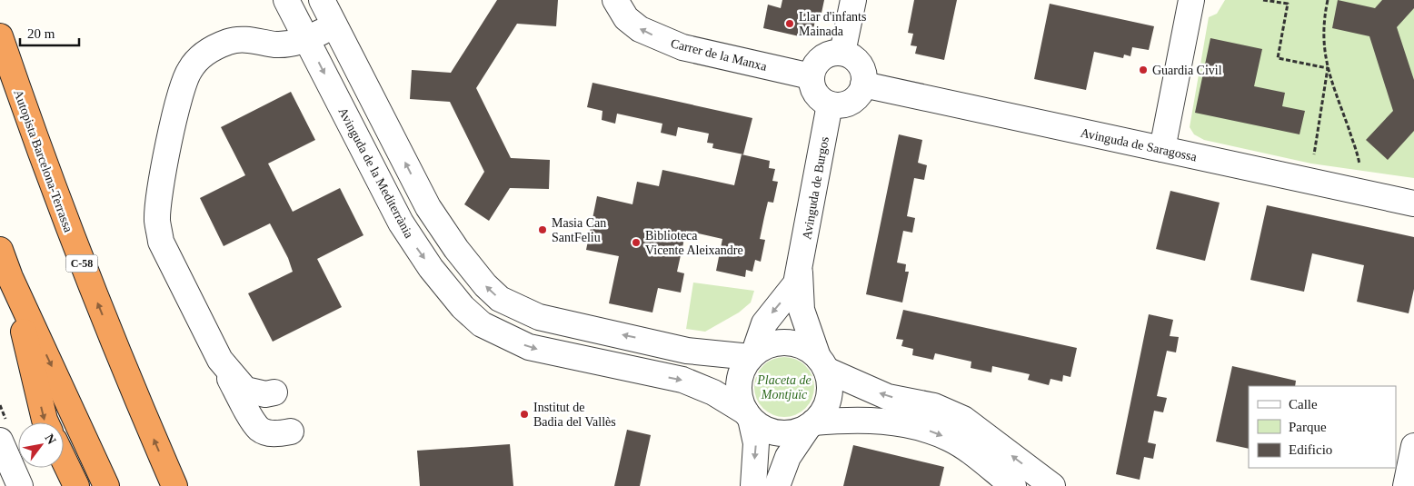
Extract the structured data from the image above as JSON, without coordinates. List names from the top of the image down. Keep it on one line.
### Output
{"streets":{"highway":["Autopista Barcelona-Terrassa","C-58"],"street":["Carrer de la Manxa","Avinguda de Saragossa","Avinguda de la Mediterrània","Avinguda de Burgos"]},"crossings":[["Carrer de la Manxa","Avinguda de Saragossa"],["Carrer de la Manxa","Avinguda de Burgos"],["Avinguda de Saragossa","Avinguda de Burgos"],["Avinguda de la Mediterrània","Avinguda de Burgos"]],"one_way":["Carrer de la Manxa"],"parks":["Placeta de Montjuïc"],"places":["Llar d'infants Mainada","Guardia Civil","Masia Can SantFeliu","Biblioteca Vicente Aleixandre","Institut de Badia del Vallès"],"legend":["Calle","Parque","Edificio"],"scale_bar":"20 m","north":"top right"}
